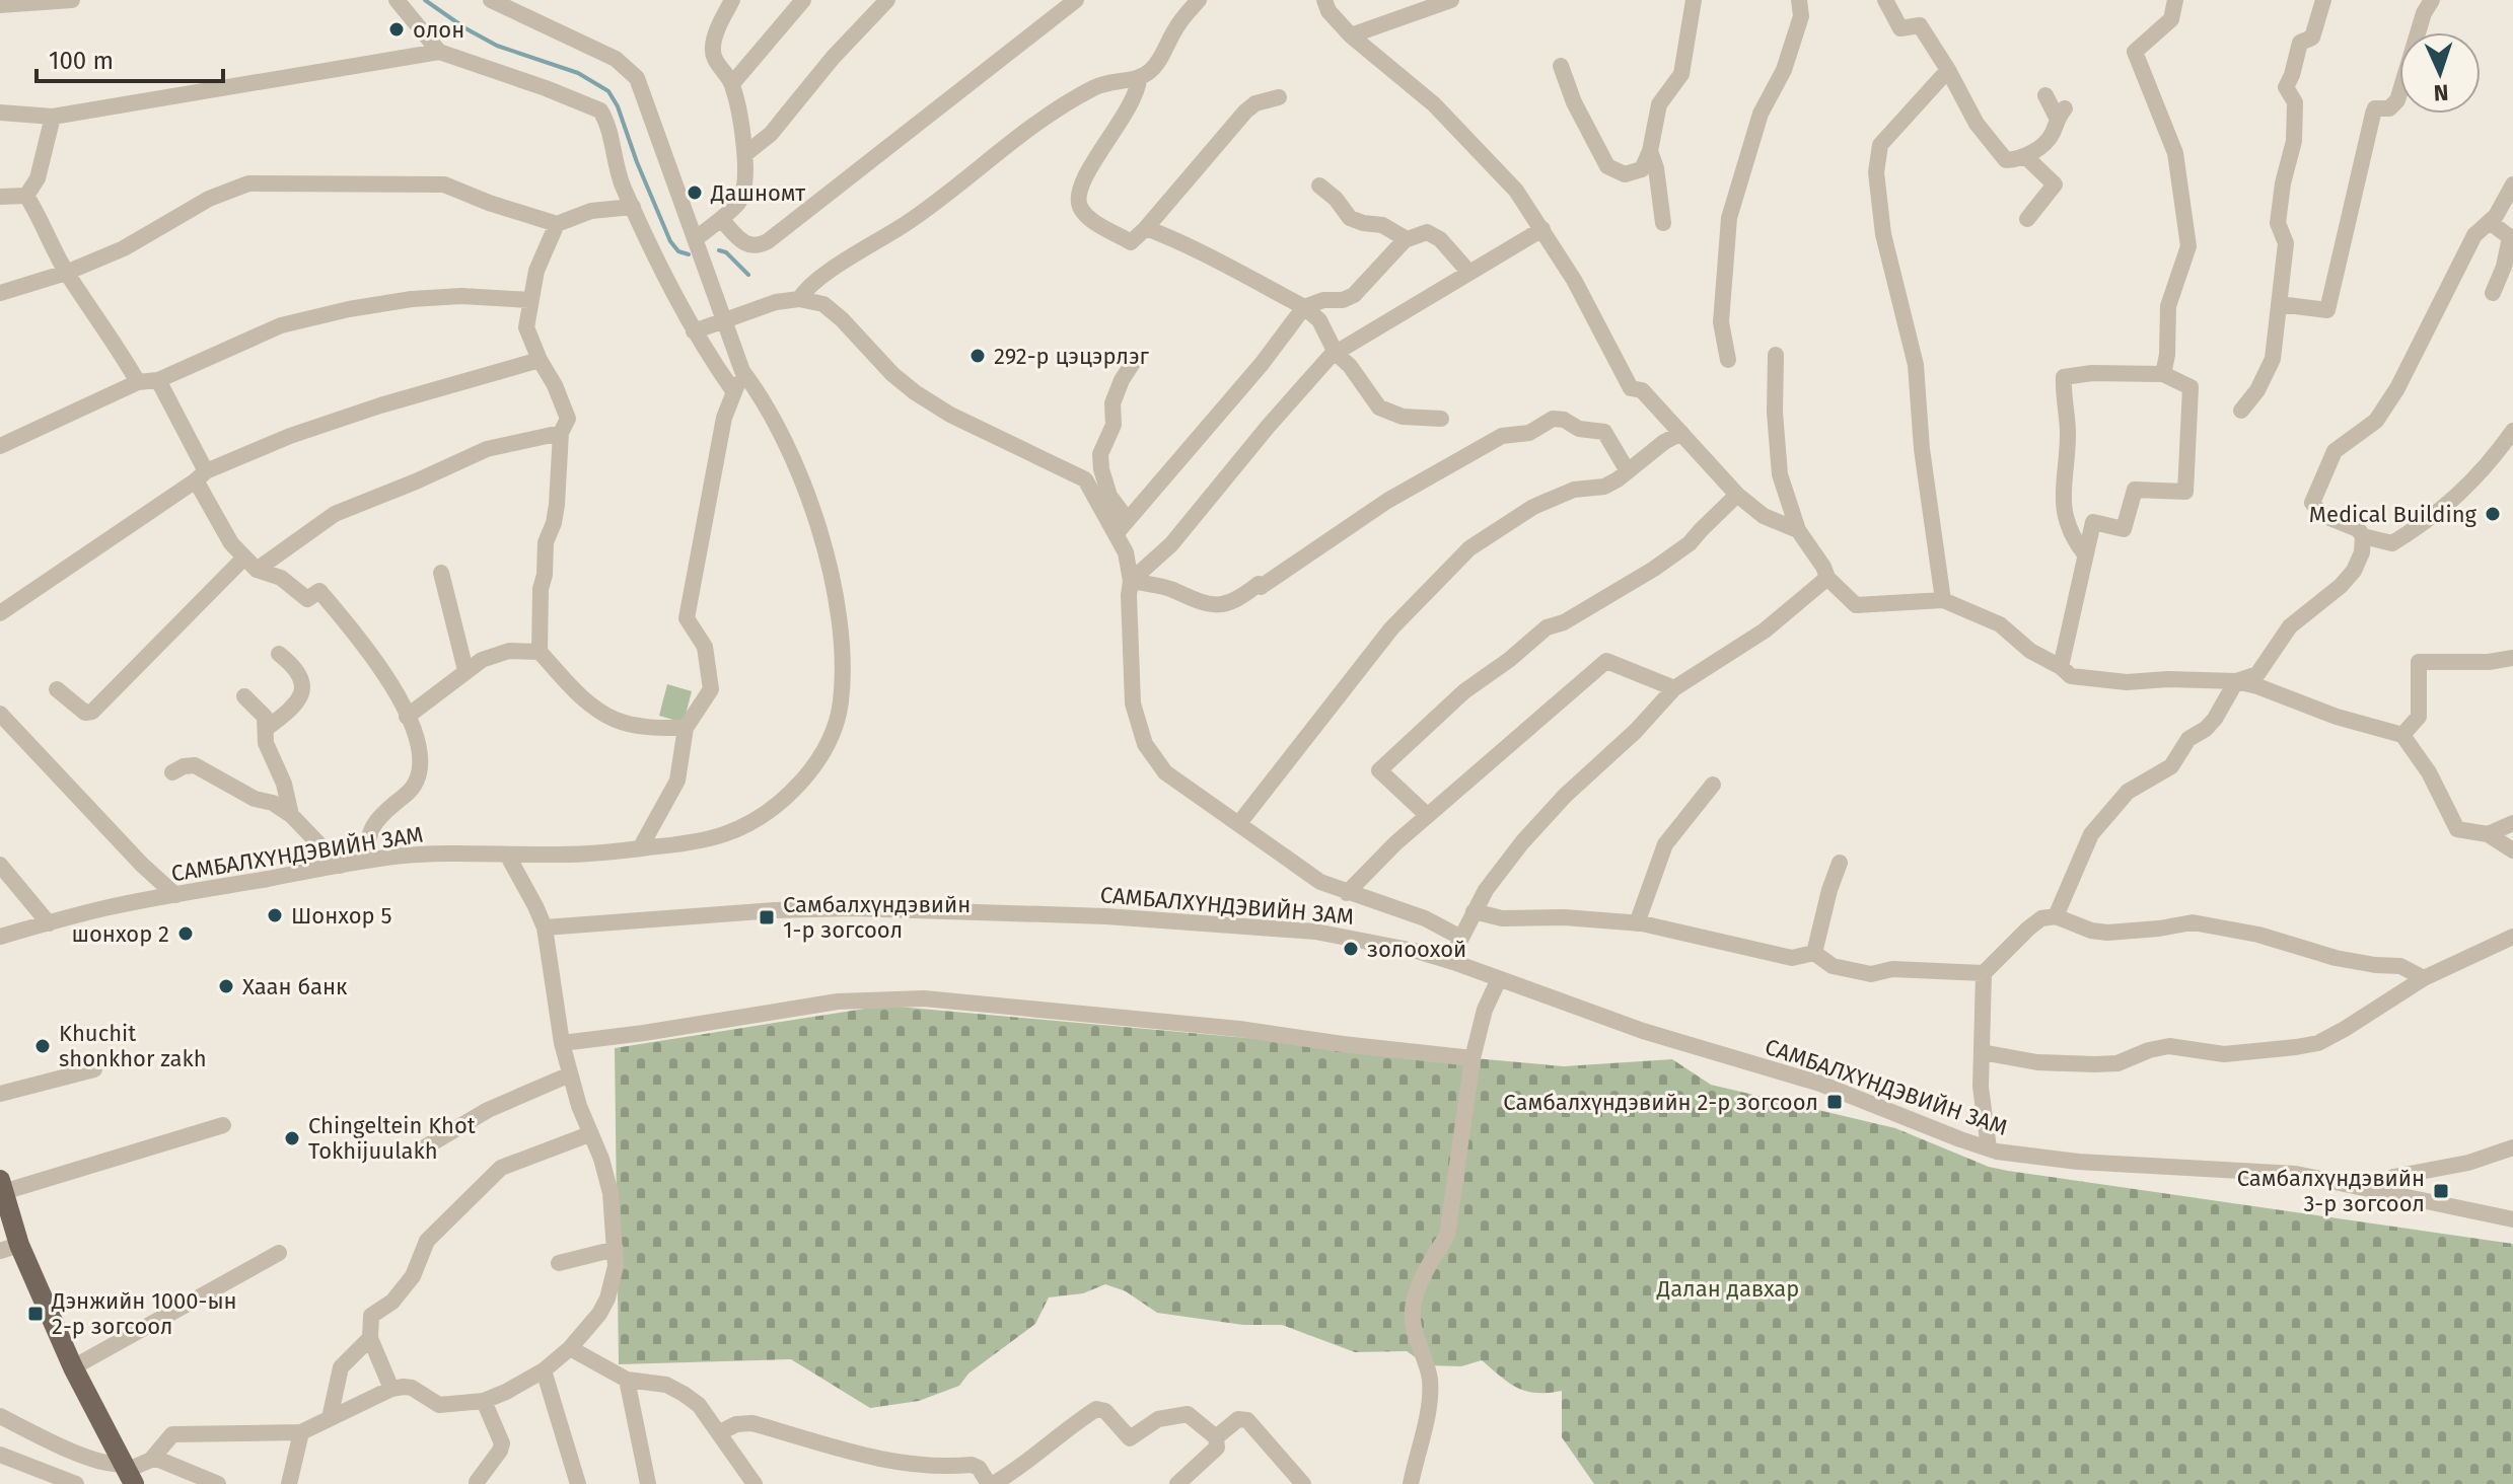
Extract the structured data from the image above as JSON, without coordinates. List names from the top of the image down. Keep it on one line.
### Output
{"streets":{"street":["САМБАЛХҮНДЭВИЙН ЗАМ"]},"parks":["Далан давхар"],"places":{"other":["олон","Дашномт","292-р цэцэрлэг","Medical Building","Шонхор 5","шонхор 2","золоохой","Хаан банк","Khuchit shonkhor zakh","Chingeltein Khot Tokhijuulakh"],"transit":["Самбалхүндэвийн 1-р зогсоол","Самбалхүндэвийн 2-р зогсоол","Самбалхүндэвийн 3-р зогсоол","Дэнжийн 1000-ын 2-р зогсоол"]},"scale_bar":"100 m","north":"bottom"}
